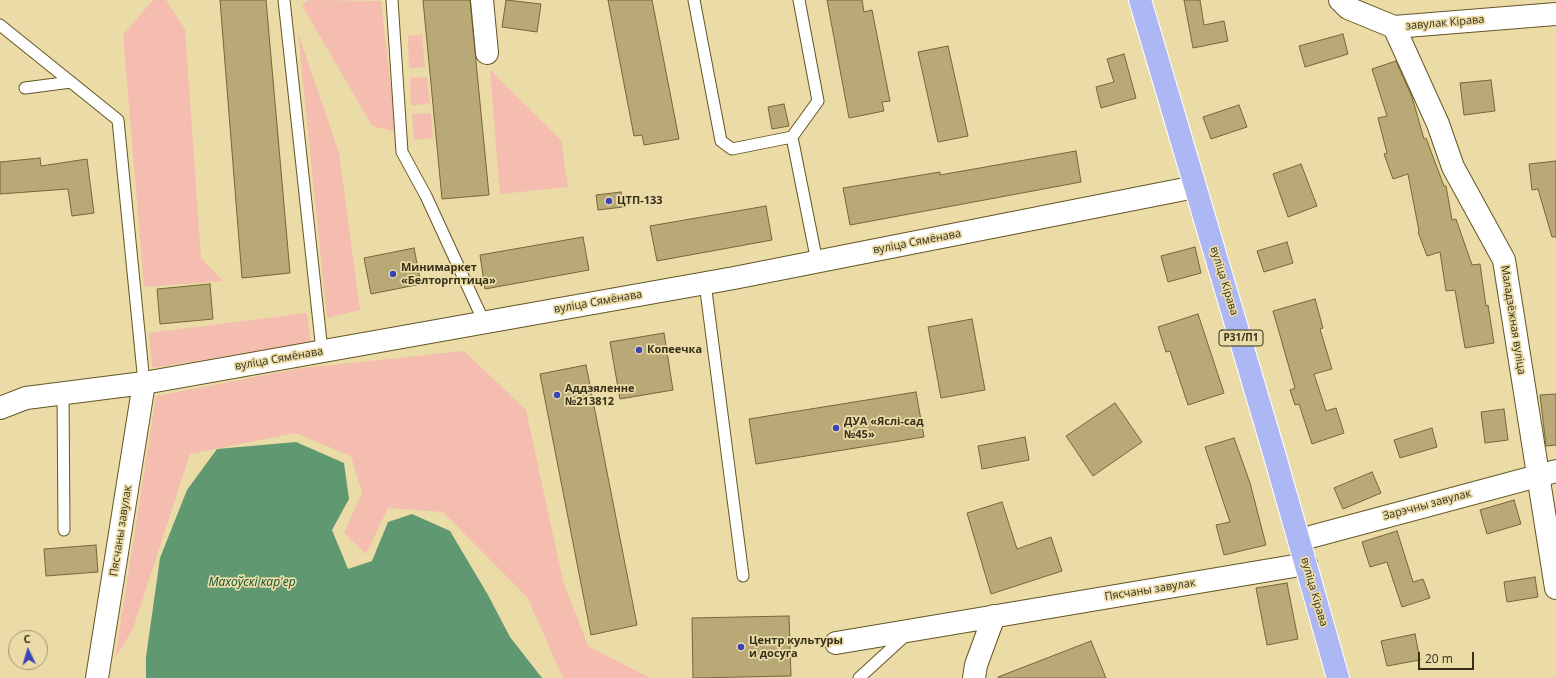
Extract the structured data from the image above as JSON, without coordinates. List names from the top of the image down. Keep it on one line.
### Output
{"streets":{"main road":["вуліца Кірава","Р31/П1"],"street":["завулак Кірава","вуліца Сямёнава","Маладзёжная вуліца","Зарэчны завулак","Пясчаны завулак"]},"crossings":[["завулак Кірава","Маладзёжная вуліца"],["вуліца Сямёнава","вуліца Кірава"],["вуліца Сямёнава","Пясчаны завулак"],["вуліца Кірава","Зарэчны завулак"],["вуліца Кірава","Пясчаны завулак"],["Маладзёжная вуліца","Зарэчны завулак"]],"water":["Махоўскі кар'ер"],"places":["ЦТП-133","Минимаркет «Белторгптица»","Копеечка","Аддзяленне №213812","ДУА «Яслі-сад №45»","Центр культуры и досуга"],"scale_bar":"20 m","north":"top"}
